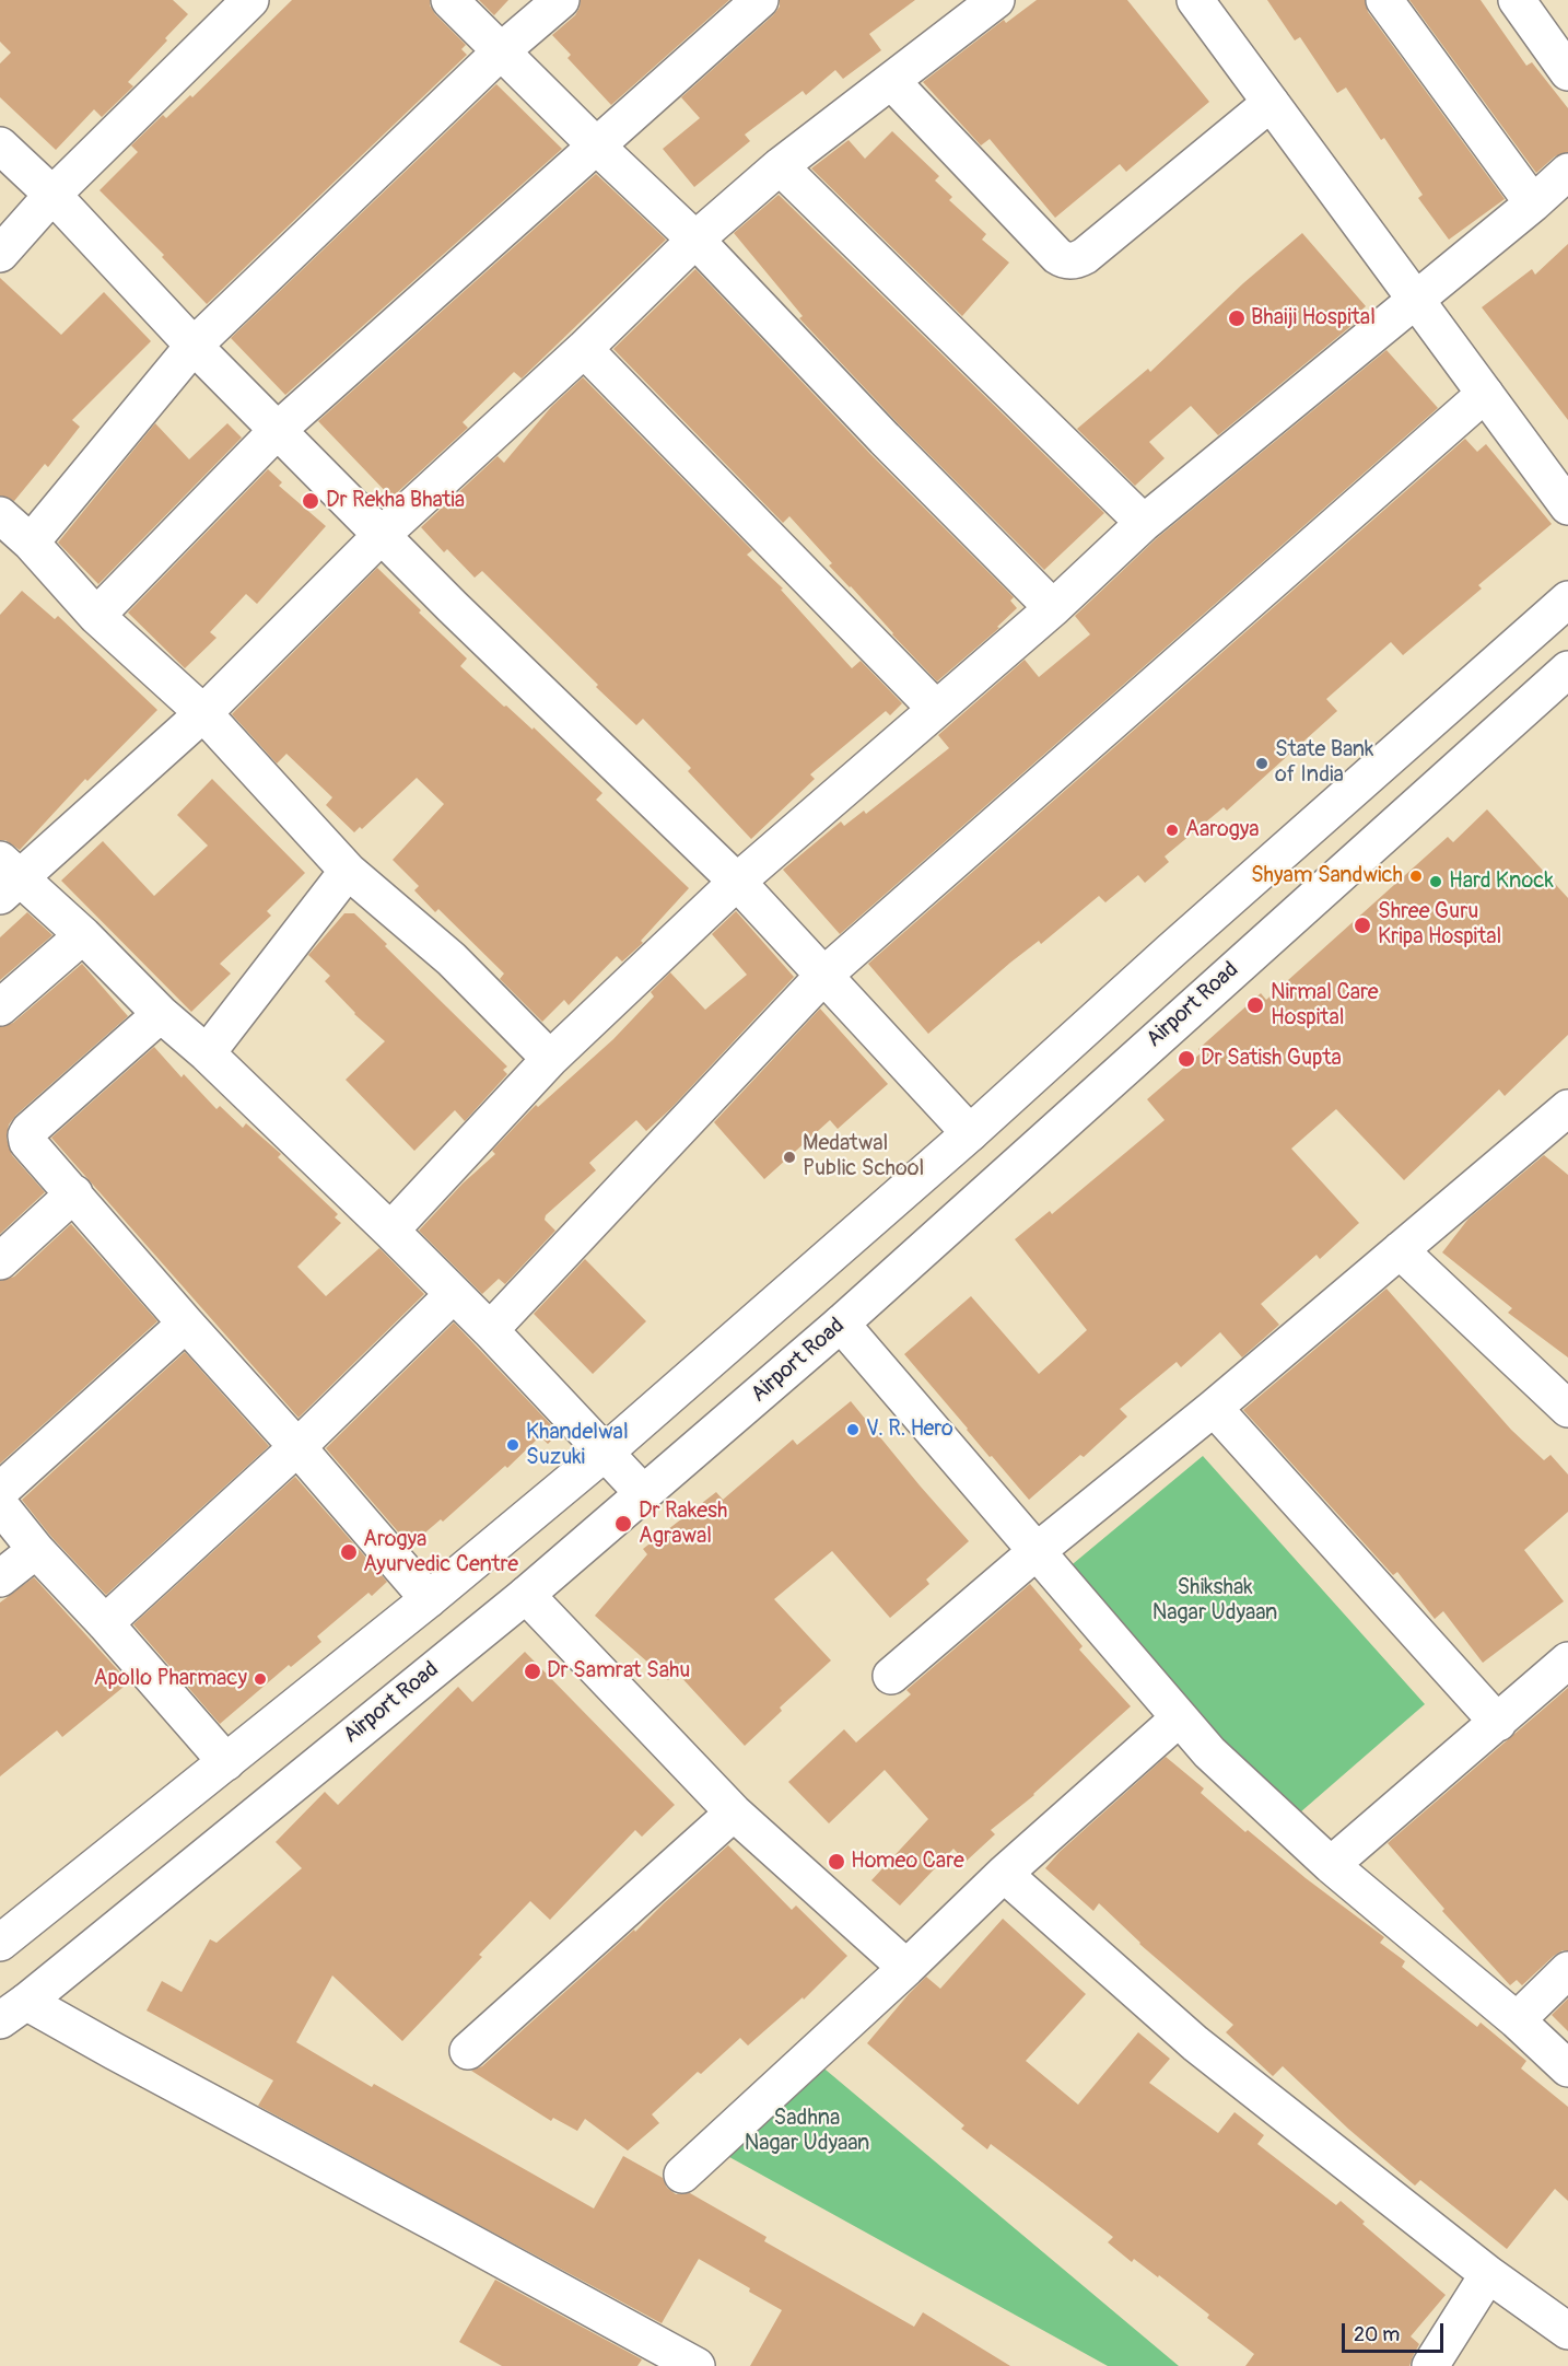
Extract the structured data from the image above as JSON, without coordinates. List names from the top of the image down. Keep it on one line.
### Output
{"streets":{"street":["Airport Road"]},"parks":["Shikshak Nagar Udyaan","Sadhna Nagar Udyaan"],"places":["Bhaiji Hospital","Dr Rekha Bhatia","State Bank of India","Aarogya","Shyam Sandwich","Hard Knock","Shree Guru Kripa Hospital","Nirmal Care Hospital","Dr Satish Gupta","Medatwal Public School","V. R. Hero","Khandelwal Suzuki","Dr Rakesh Agrawal","Arogya Ayurvedic Centre","Dr Samrat Sahu","Apollo Pharmacy","Homeo Care"],"scale_bar":"20 m"}
